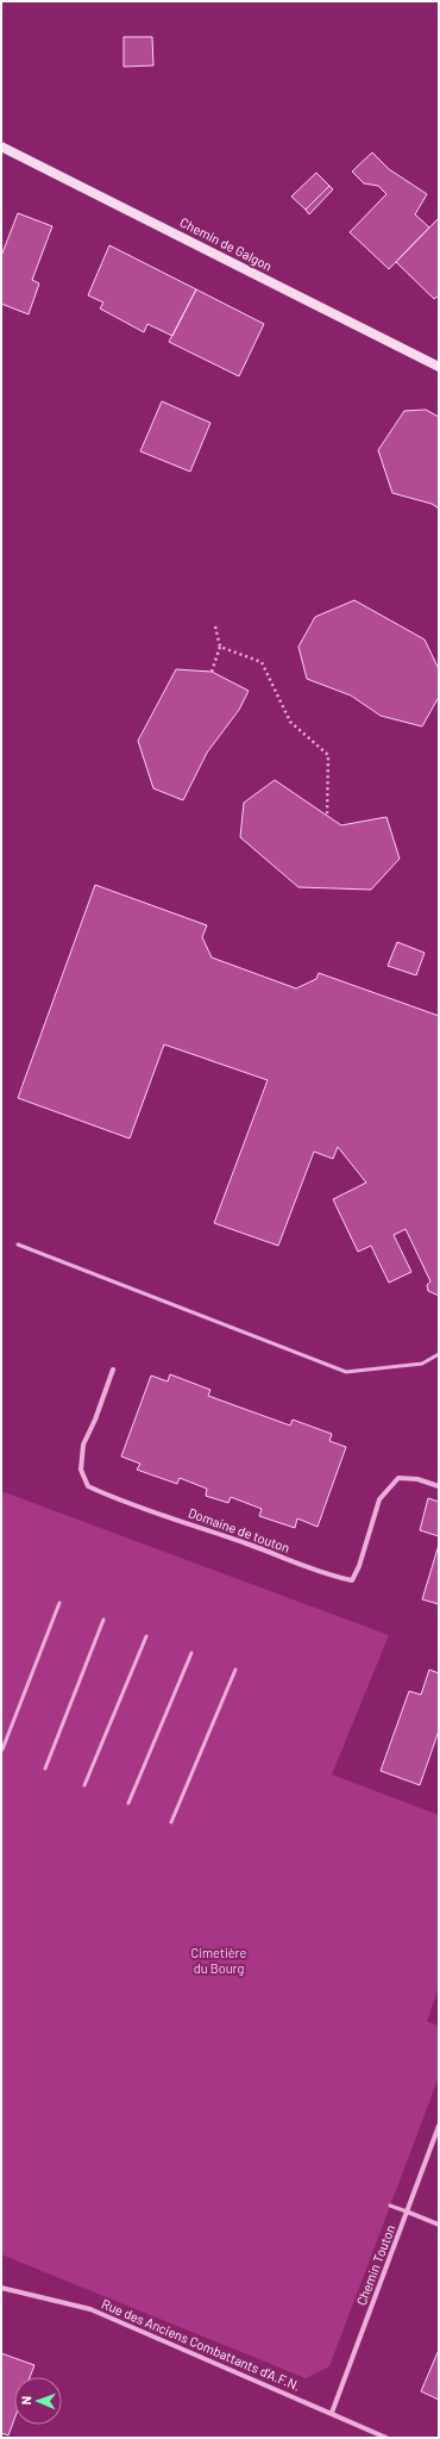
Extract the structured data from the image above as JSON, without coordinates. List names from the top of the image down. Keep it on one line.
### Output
{"streets":{"main road":["Chemin de Galgon"],"street":["Domaine de touton","Chemin Touton","Rue des Anciens Combattants d'A.F.N."]},"crossings":[["Chemin Touton","Rue des Anciens Combattants d'A.F.N."]],"parks":["Cimetière du Bourg"],"north":"left"}
